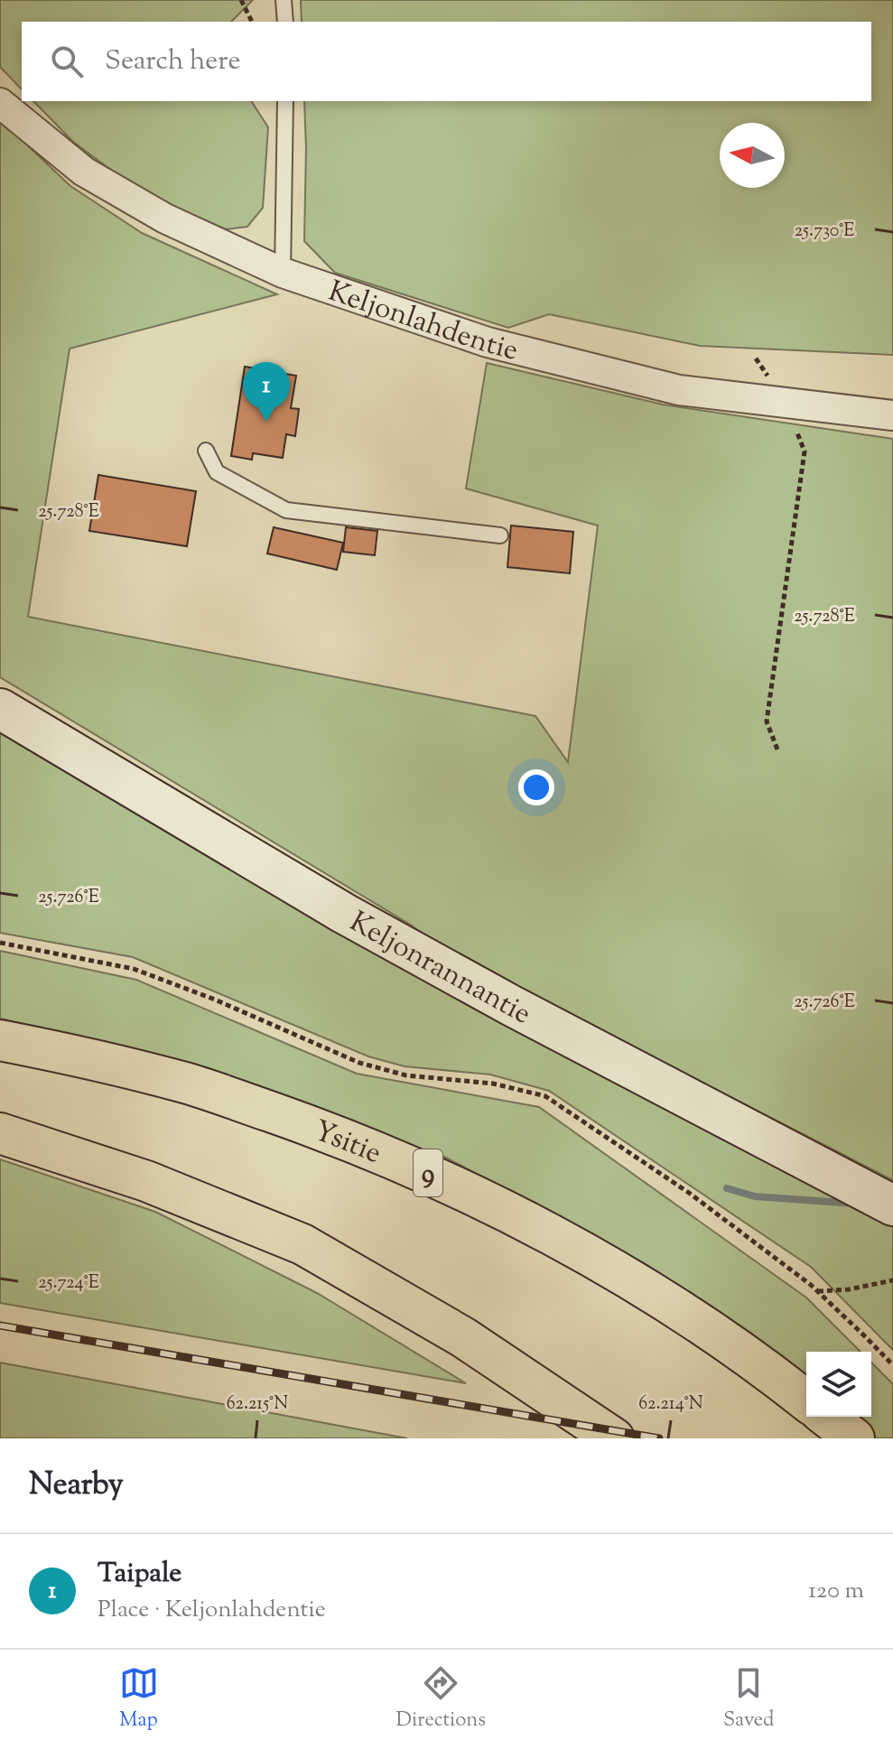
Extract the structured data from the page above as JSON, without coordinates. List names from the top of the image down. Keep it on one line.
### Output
{"streets":{"highway":["Ysitie","9"],"street":["Keljonlahdentie","Keljonrannantie"]},"north":"left","page":{"search":"Search here","pins":"1","heading":"Nearby","list":[{"mark":"1","name":"Taipale","note":"Place · Keljonlahdentie","value":"120 m"}],"nav":["Map","Directions","Saved"]},"coordinates":["25.730°E","25.728°E","25.726°E","25.724°E","62.215°N","62.214°N"]}
